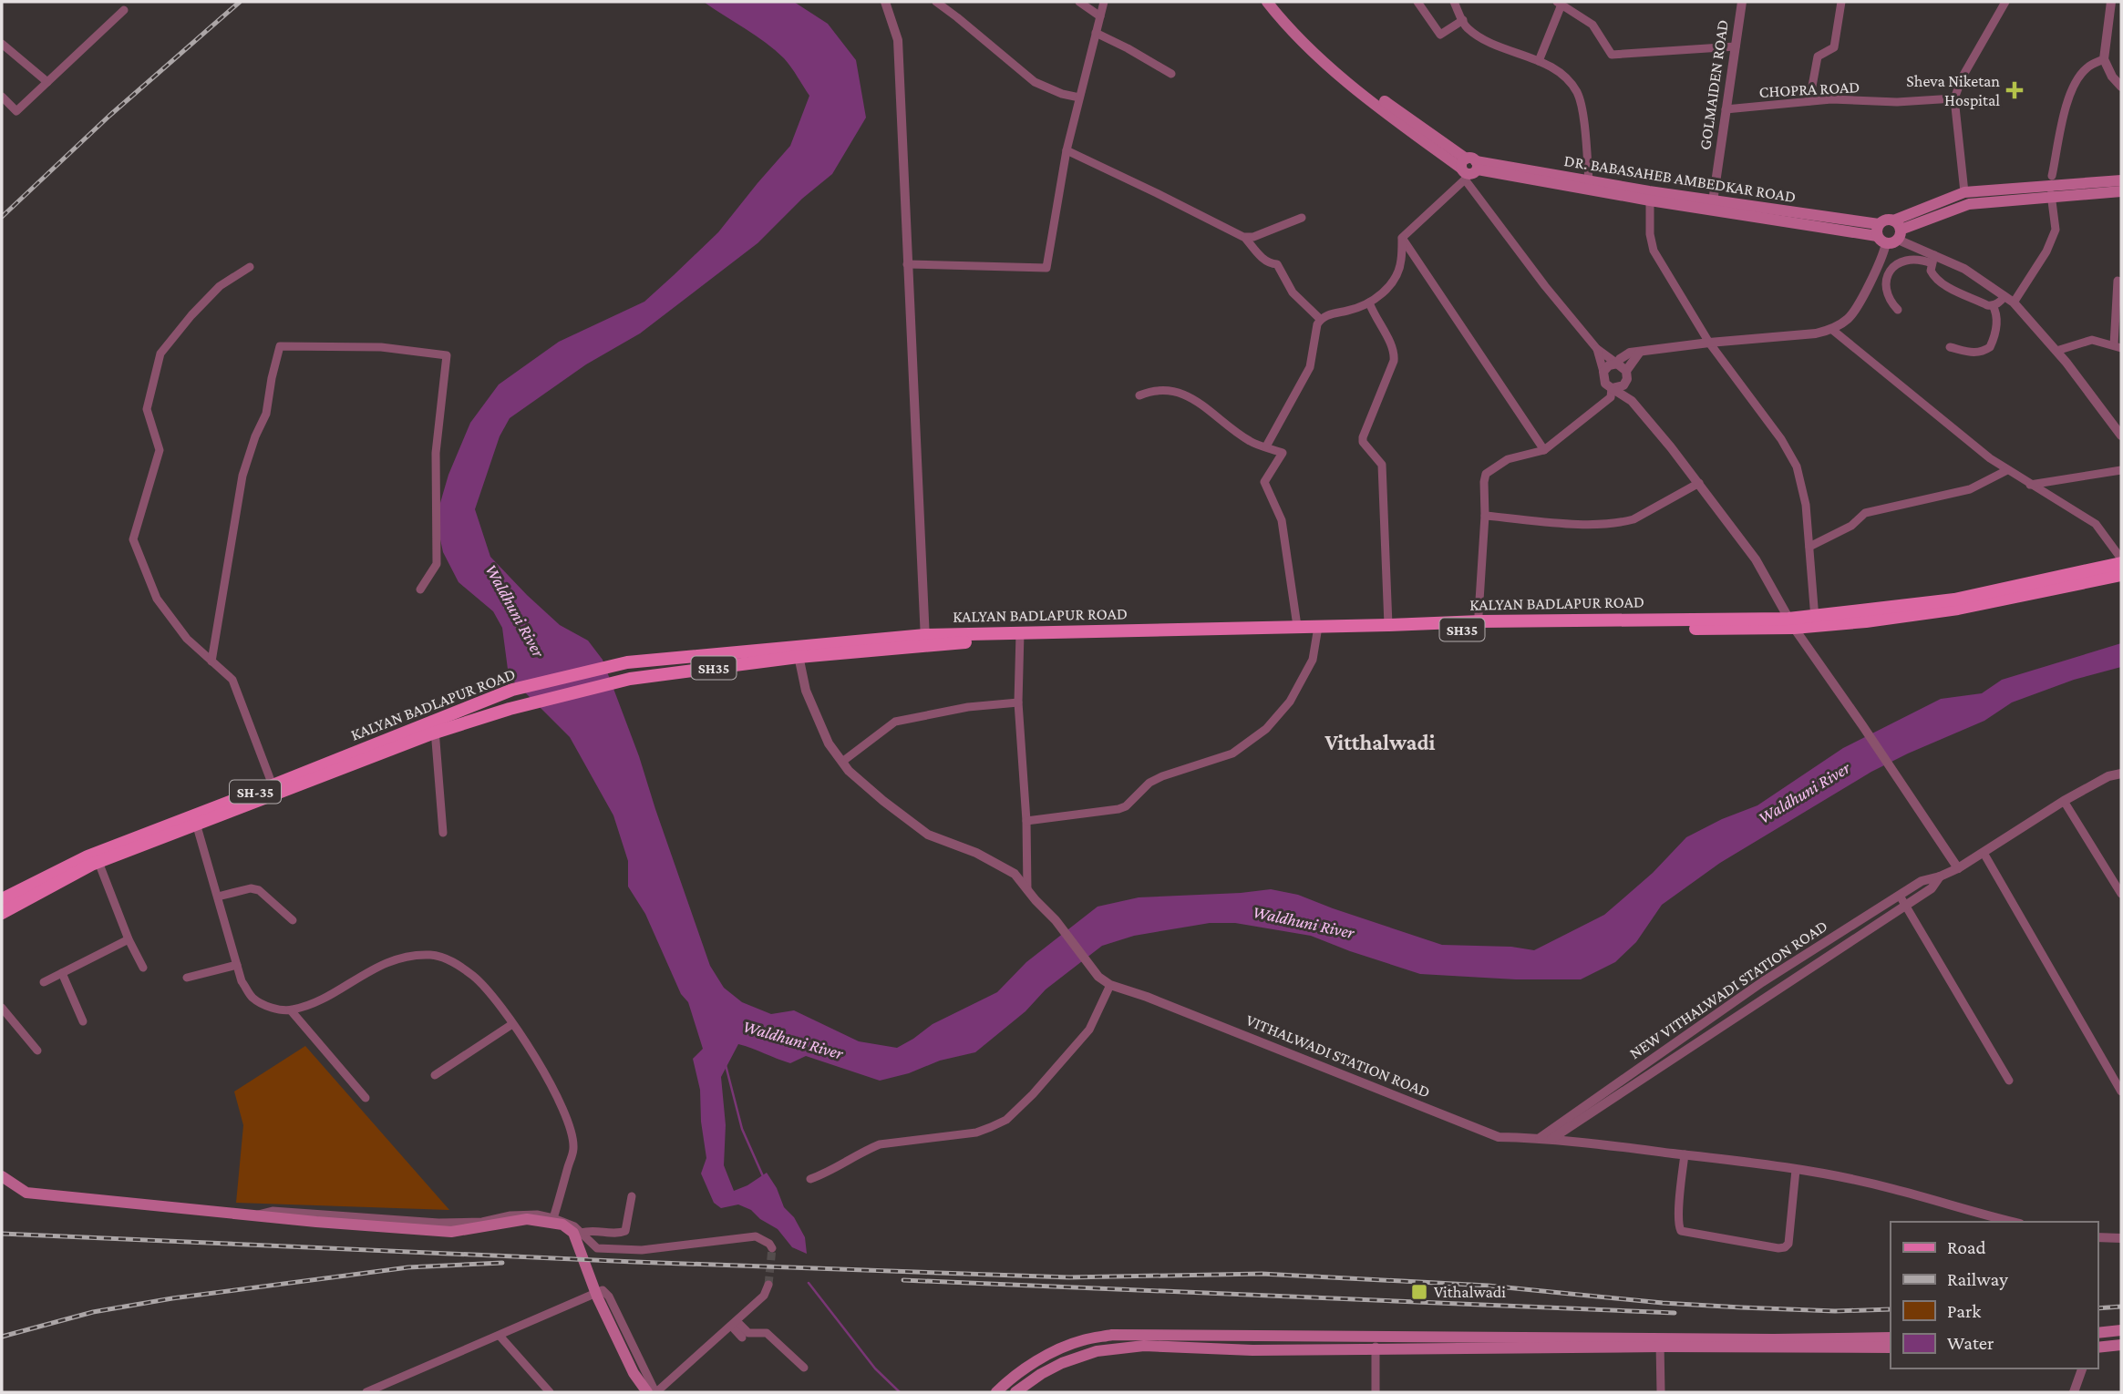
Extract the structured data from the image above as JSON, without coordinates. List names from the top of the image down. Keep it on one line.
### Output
{"streets":{"main road":["DR. BABASAHEB AMBEDKAR ROAD","KALYAN BADLAPUR ROAD","SH35","SH-35"],"street":["GOLMAIDEN ROAD","CHOPRA ROAD","NEW VITHALWADI STATION ROAD","VITHALWADI STATION ROAD"]},"crossings":[["GOLMAIDEN ROAD","CHOPRA ROAD"],["GOLMAIDEN ROAD","DR. BABASAHEB AMBEDKAR ROAD"],["KALYAN BADLAPUR ROAD","VITHALWADI STATION ROAD"],["NEW VITHALWADI STATION ROAD","VITHALWADI STATION ROAD"]],"districts":["Vitthalwadi"],"water":["Waldhuni River"],"places":{"health":["Sheva Niketan Hospital"],"transit":["Vithalwadi"]},"legend":["Road","Railway","Park","Water"]}
